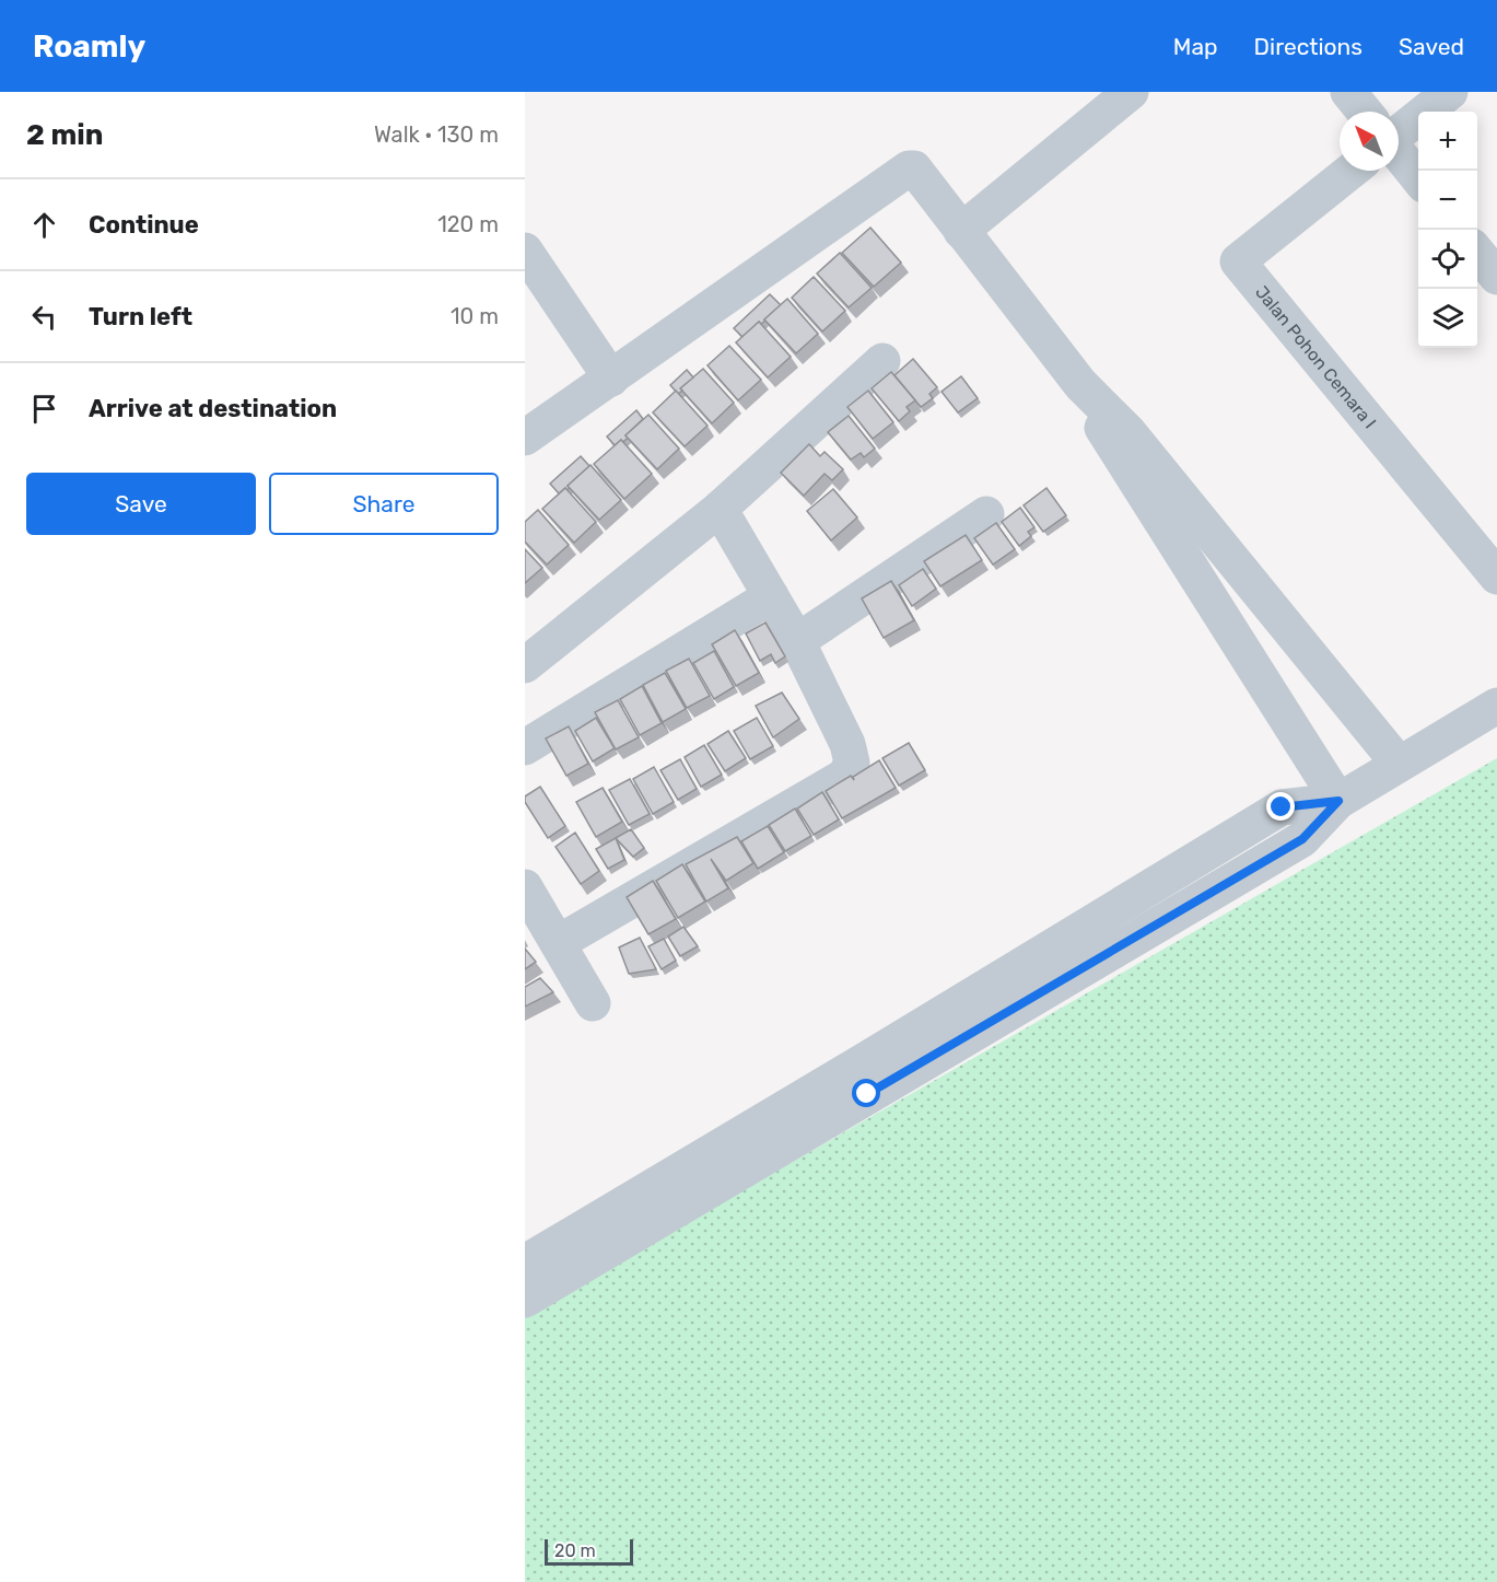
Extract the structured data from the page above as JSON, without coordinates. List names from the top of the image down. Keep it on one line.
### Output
{"streets":{"street":["Jalan Pohon Cemara I"]},"scale_bar":"20 m","north":"top left","page":{"header":"Roamly","nav":["Map","Directions","Saved"],"heading":["2 min","Walk · 130 m"],"map_buttons":["+","−"],"list":[["Continue","120 m"],["Turn left","10 m"],"Arrive at destination"],"buttons":["Save","Share"],"scale":"20 m"}}
